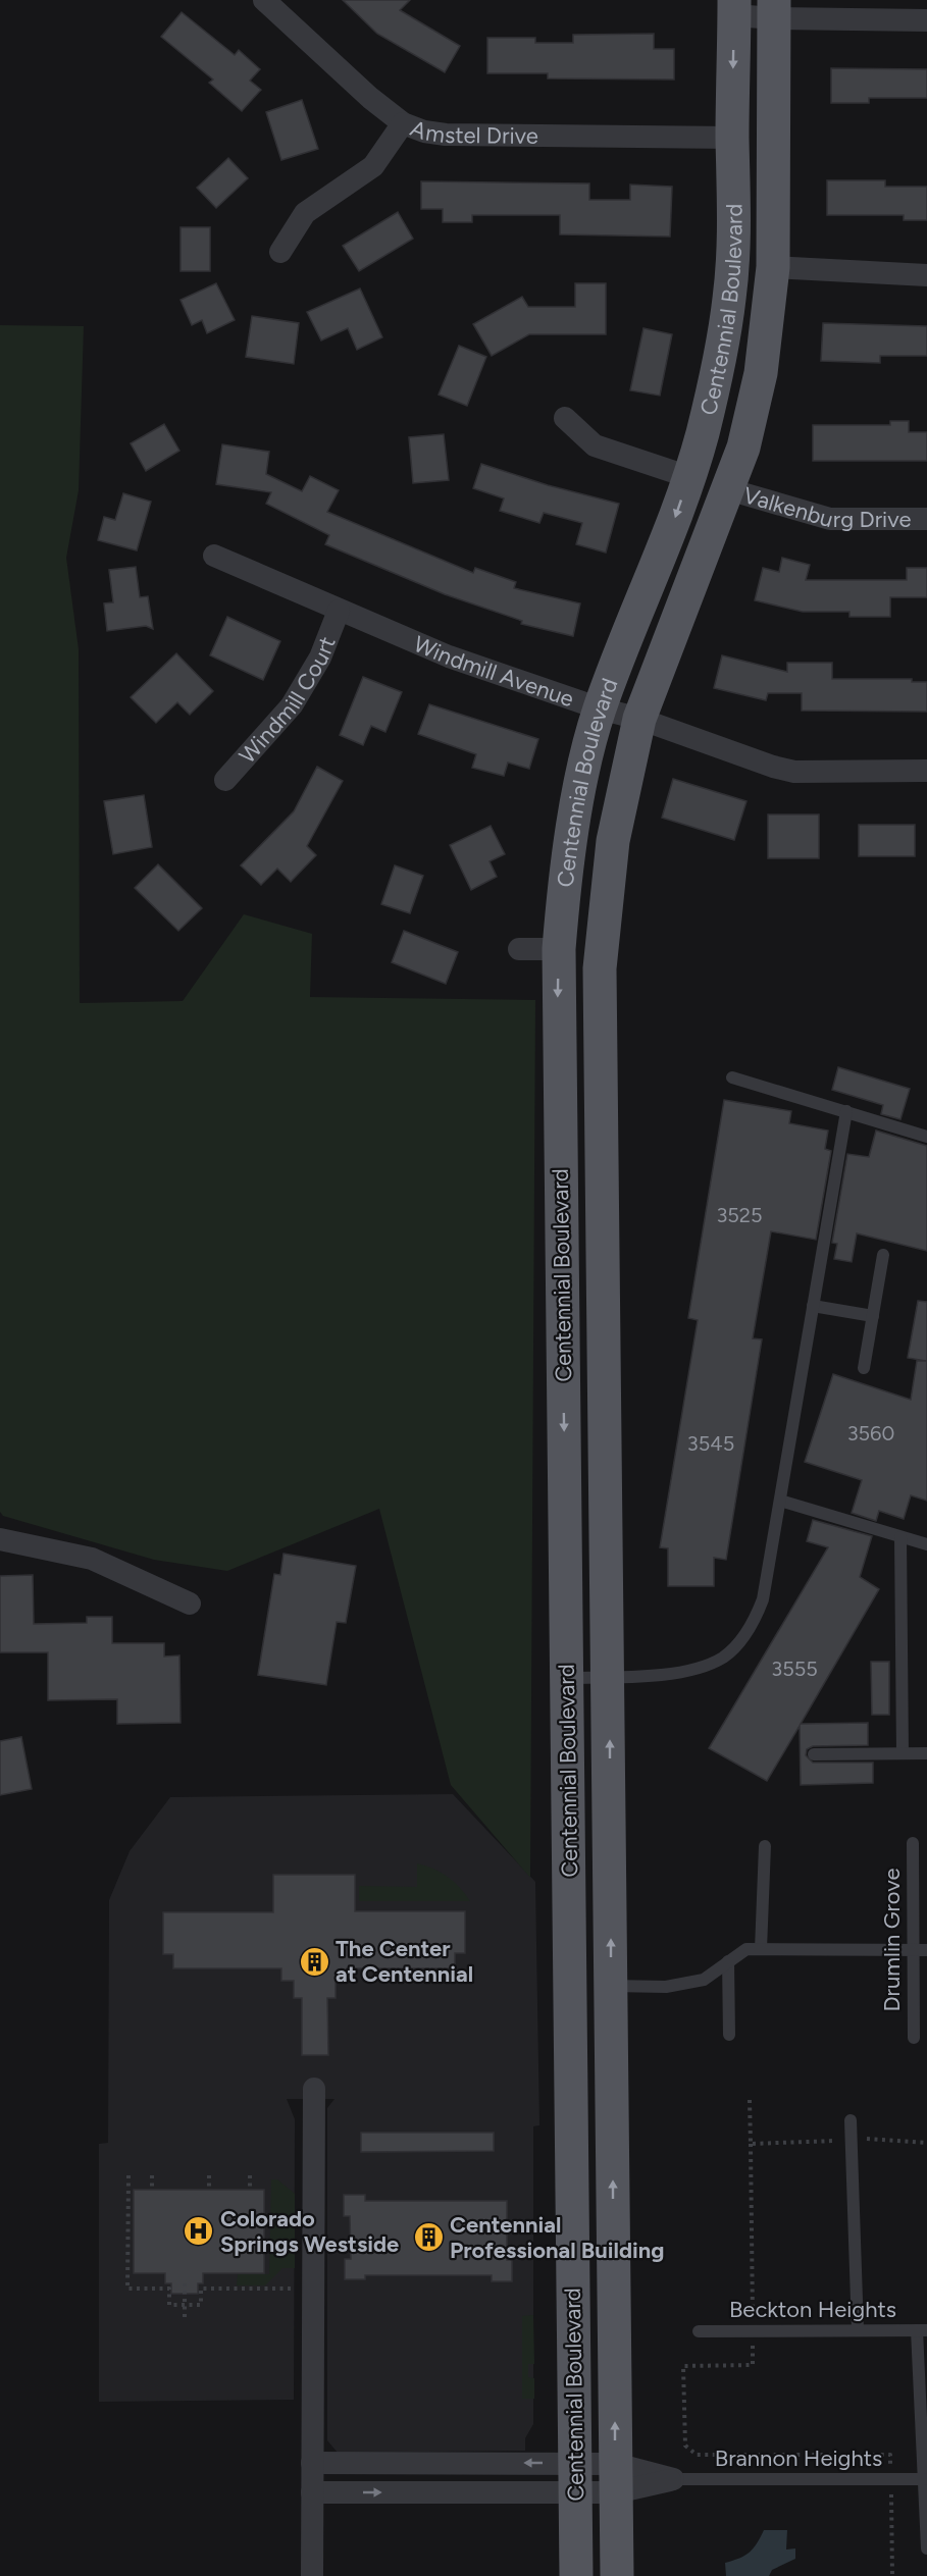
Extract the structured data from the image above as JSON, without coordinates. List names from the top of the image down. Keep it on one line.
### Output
{"streets":{"main road":["Centennial Boulevard"],"street":["Amstel Drive","Valkenburg Drive","Windmill Avenue","Windmill Court"],"lane":["Drumlin Grove","Beckton Heights","Brannon Heights"]},"crossings":[["Amstel Drive","Centennial Boulevard"],["Centennial Boulevard","Valkenburg Drive"],["Centennial Boulevard","Windmill Avenue"],["Windmill Avenue","Windmill Court"]],"places":{"building":["The Center at Centennial","Centennial Professional Building"],"hospital":["Colorado Springs Westside"]},"house_numbers":["3525","3560","3545","3555"]}
